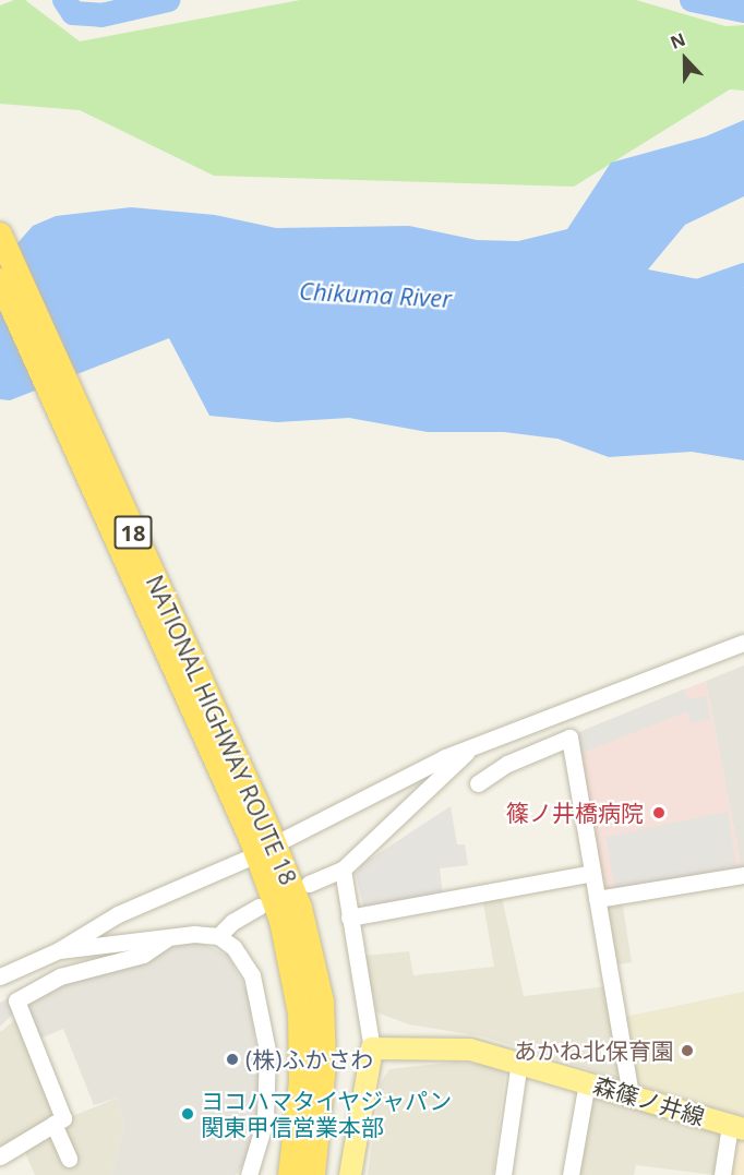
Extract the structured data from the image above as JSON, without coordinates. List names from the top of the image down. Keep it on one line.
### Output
{"streets":{"highway":["18","NATIONAL HIGHWAY ROUTE 18"],"main road":["森篠ノ井線"]},"water":["Chikuma River"],"places":["篠ノ井橋病院","あかね北保育園","(株)ふかさわ","ヨコハマタイヤジャパン 関東甲信営業本部"],"north":"top"}
